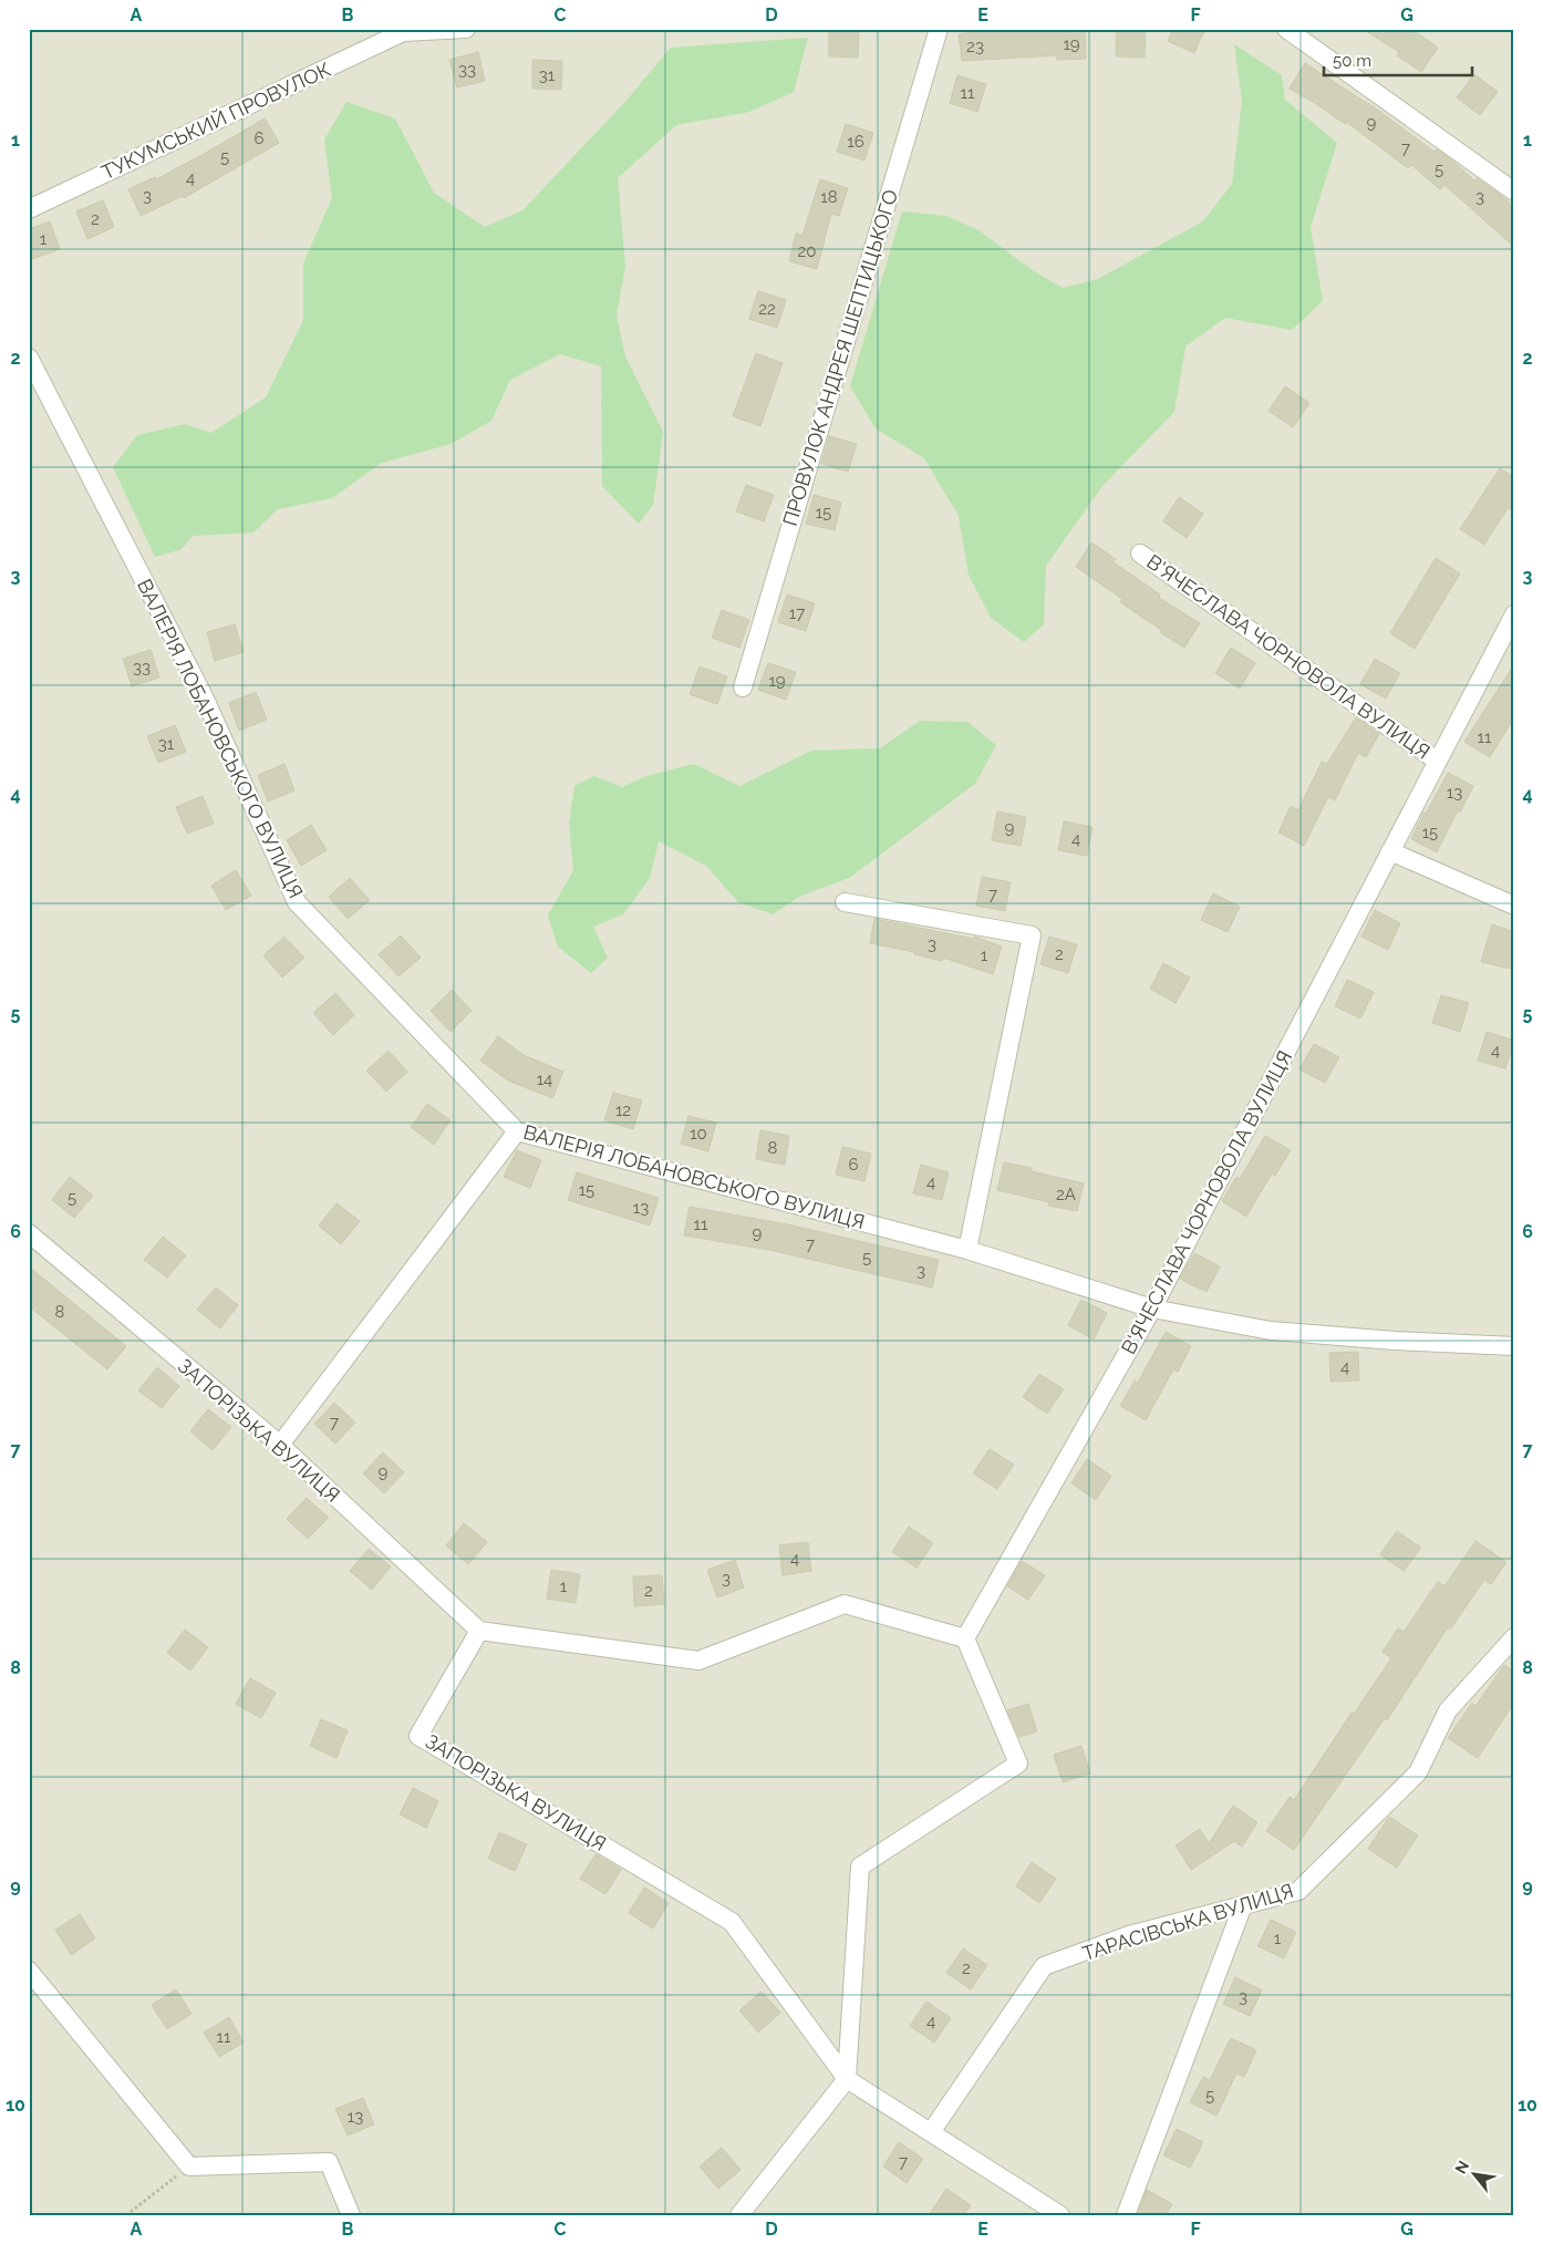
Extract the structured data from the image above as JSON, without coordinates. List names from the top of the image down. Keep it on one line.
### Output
{"streets":{"street":["ТУКУМСЬКИЙ ПРОВУЛОК","ПРОВУЛОК АНДРЕЯ ШЕПТИЦЬКОГО","В'ЯЧЕСЛАВА ЧОРНОВОЛА ВУЛИЦЯ","ВАЛЕРІЯ ЛОБАНОВСЬКОГО ВУЛИЦЯ","ЗАПОРІЗЬКА ВУЛИЦЯ","ТАРАСІВСЬКА ВУЛИЦЯ"]},"crossings":[["В'ЯЧЕСЛАВА ЧОРНОВОЛА ВУЛИЦЯ","ВАЛЕРІЯ ЛОБАНОВСЬКОГО ВУЛИЦЯ"],["ЗАПОРІЗЬКА ВУЛИЦЯ","ТАРАСІВСЬКА ВУЛИЦЯ"]],"house_numbers":["19","23","33","31","11","9","6","16","7","5","5","4","3","18","3","2","1","20","22","15","17","33","19","11","31","13","9","15","4","7","3","2","1","4","14","12","10","8","6","4","15","2А","5","13","11","9","7","5","3","8","4","7","9","4","3","1","2","1","2","3","4","11","5","13","7"],"scale_bar":"50 m","north":"top left","grid":{"columns":["A","B","C","D","E","F","G"],"rows":["1","2","3","4","5","6","7","8","9","10"]}}
